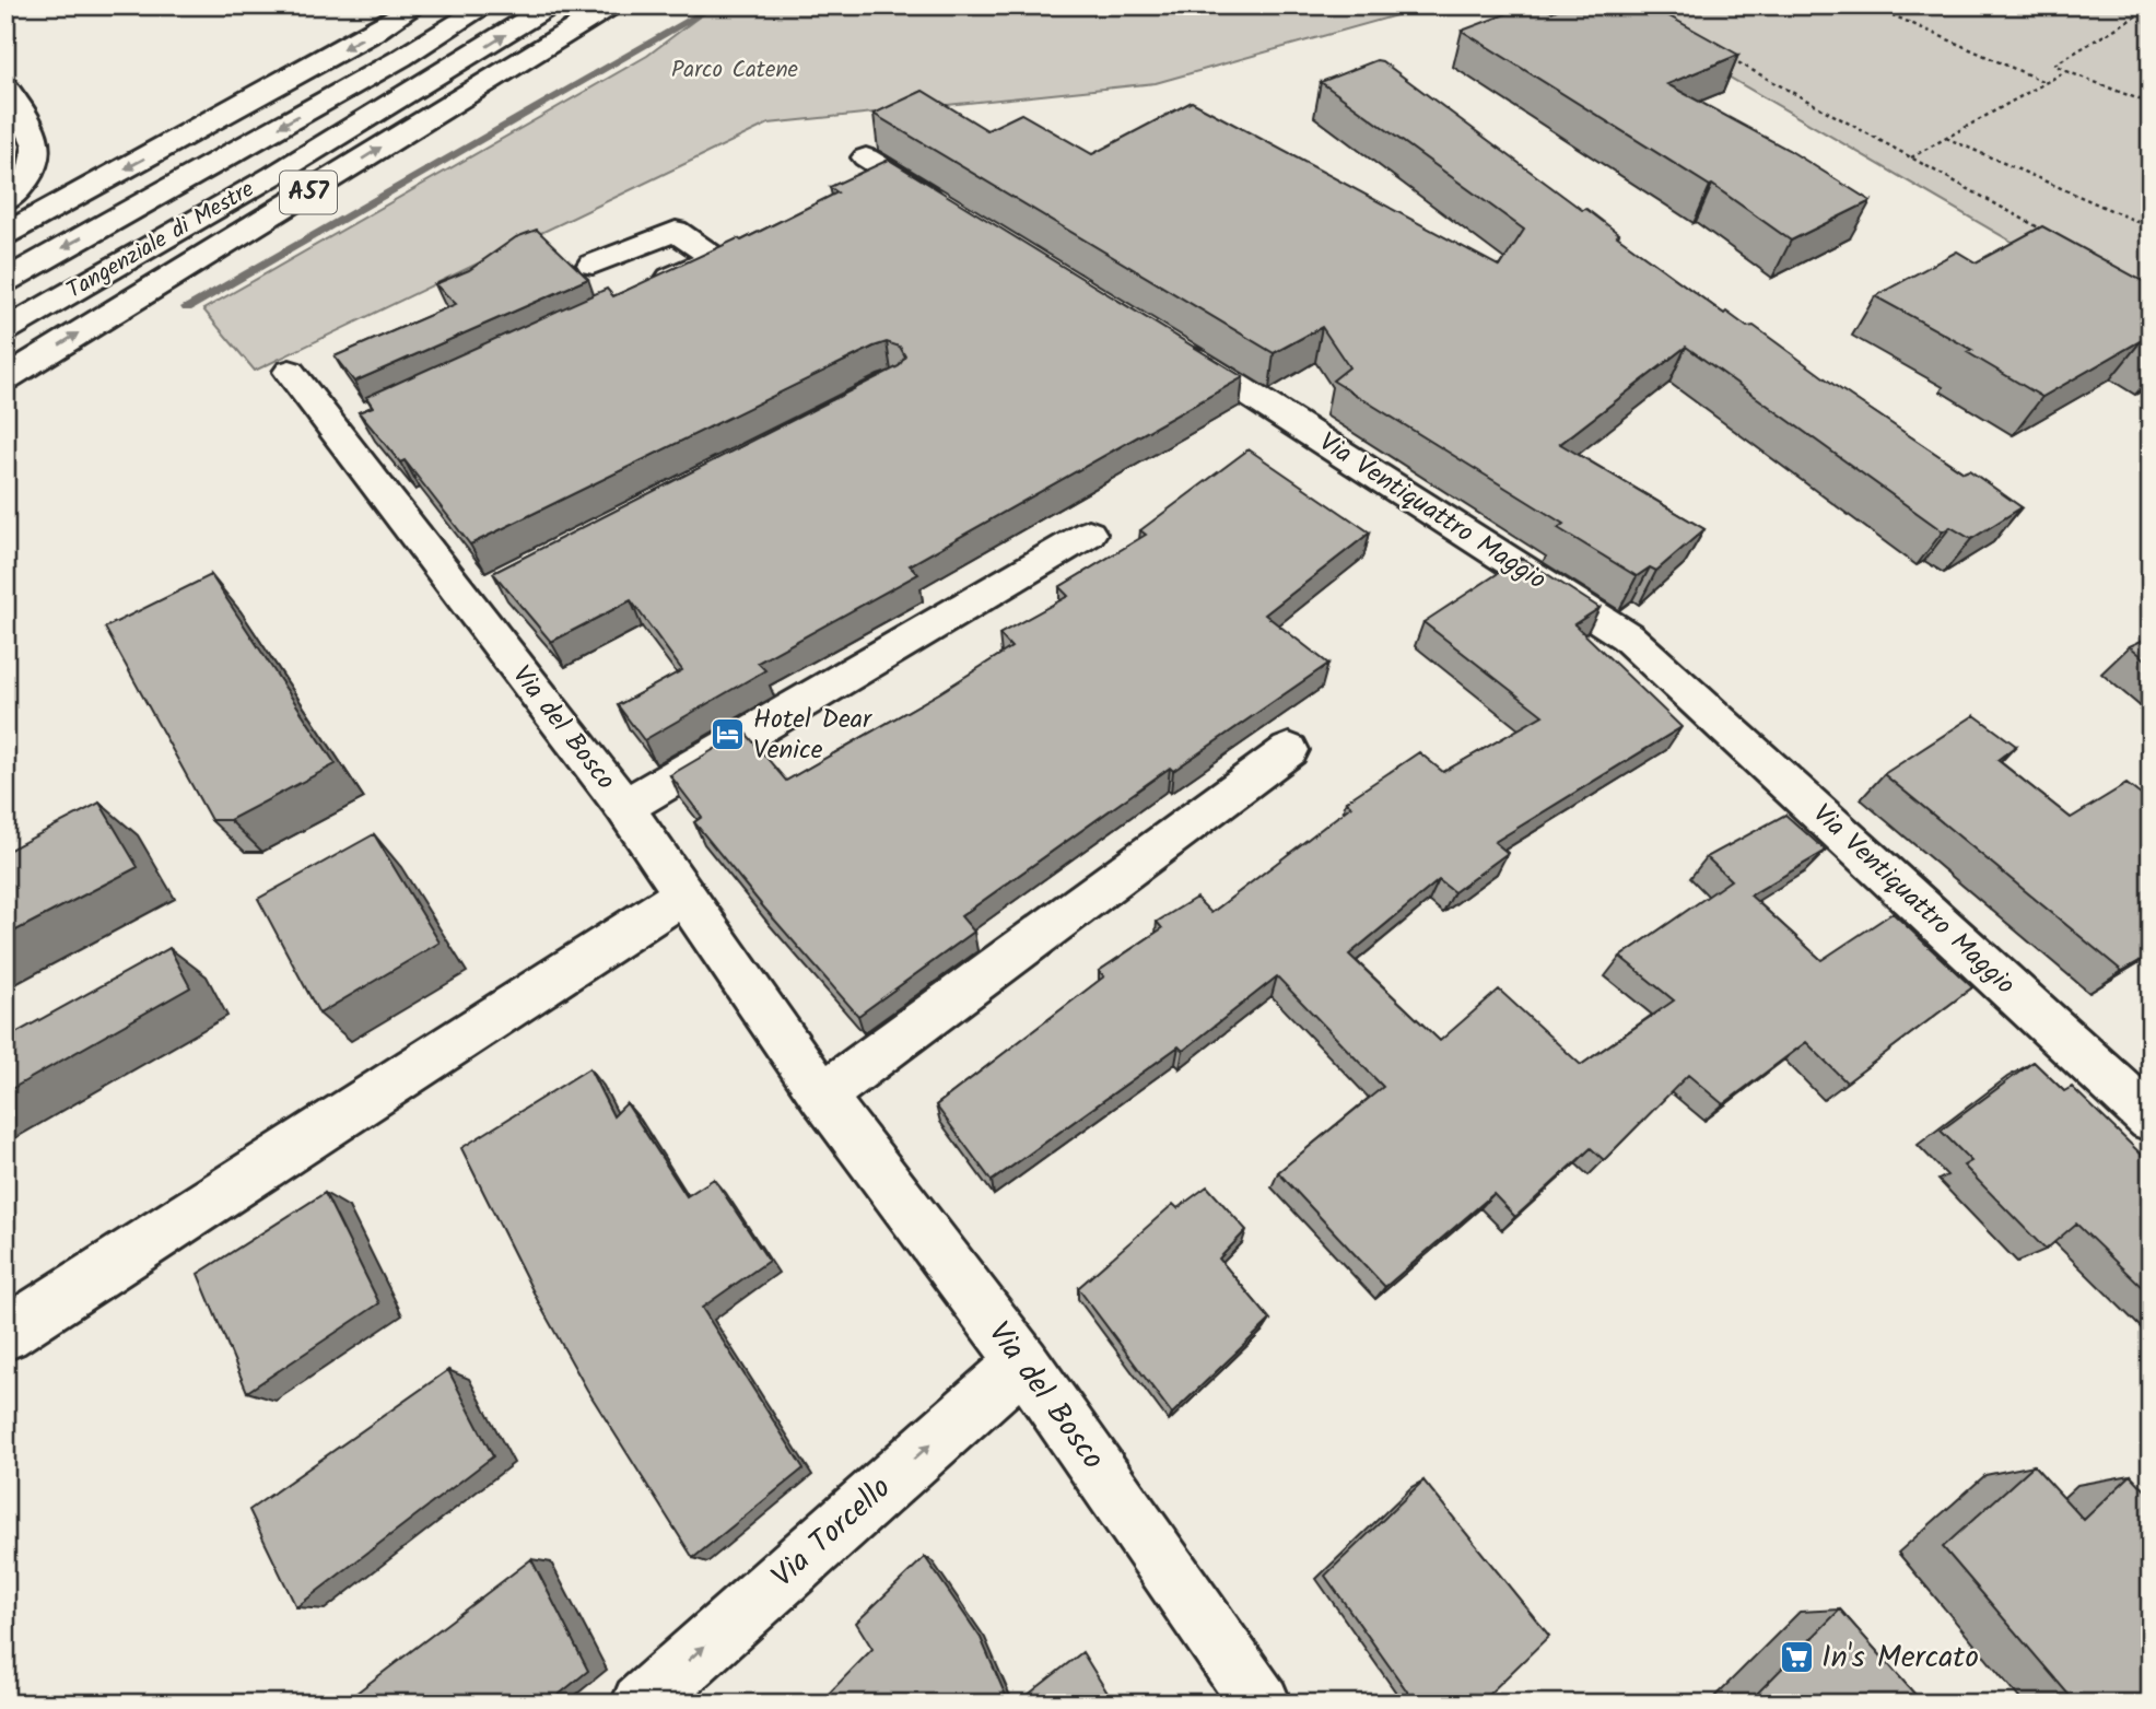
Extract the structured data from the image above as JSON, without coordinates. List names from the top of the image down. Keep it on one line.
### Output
{"streets":{"main road":["A57","Tangenziale di Mestre","Via Ventiquattro Maggio","Via del Bosco","Via Torcello"]},"crossings":[["Via del Bosco","Via Torcello"]],"one_way":["Via Torcello"],"parks":["Parco Catene"],"places":{"hotel":["Hotel Dear Venice"],"supermarket":["In's Mercato"]}}
